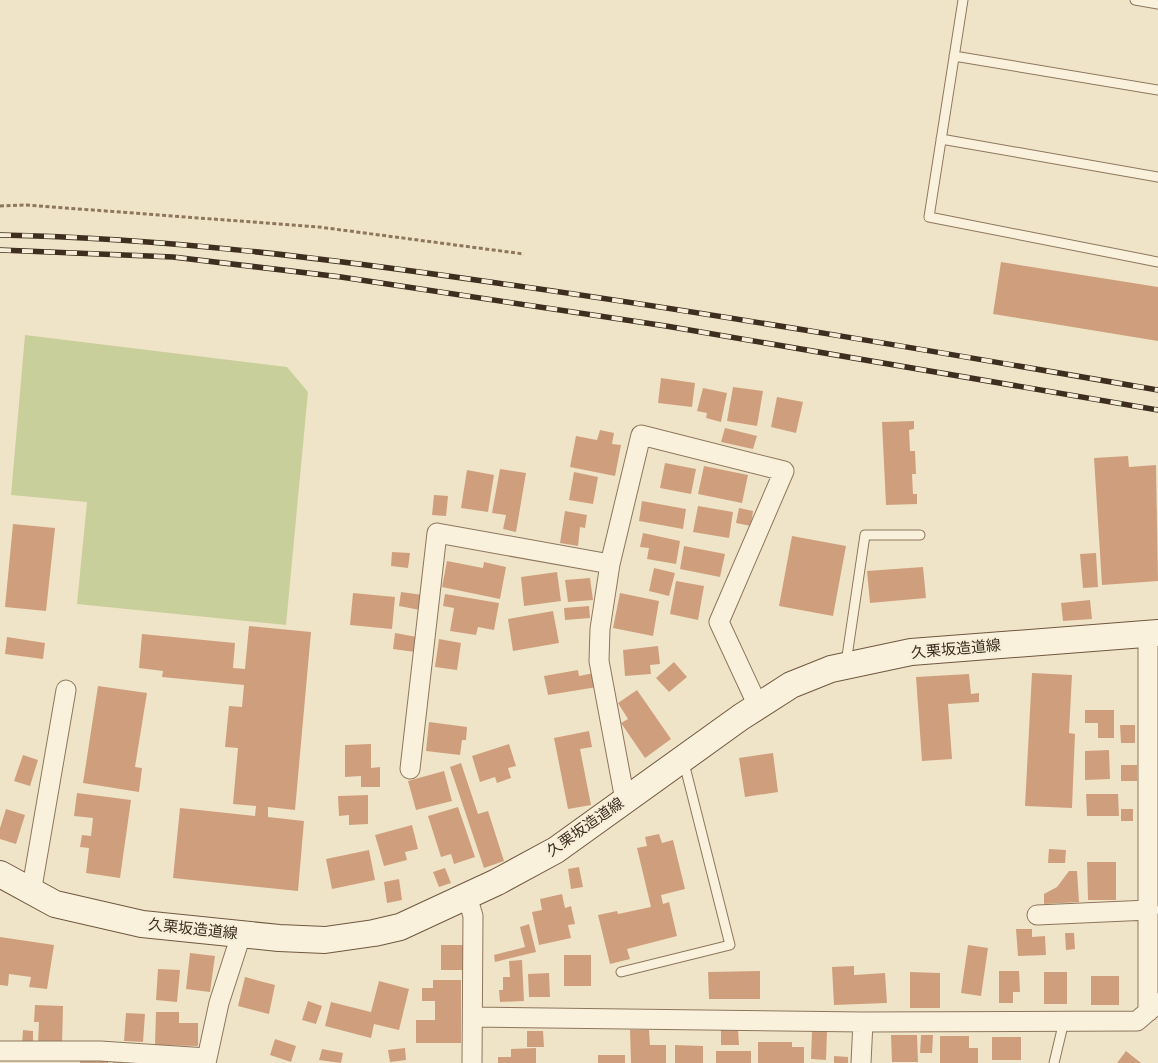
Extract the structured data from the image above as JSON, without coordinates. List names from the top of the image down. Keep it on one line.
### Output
{"streets":{"main road":["久栗坂造道線"]}}
